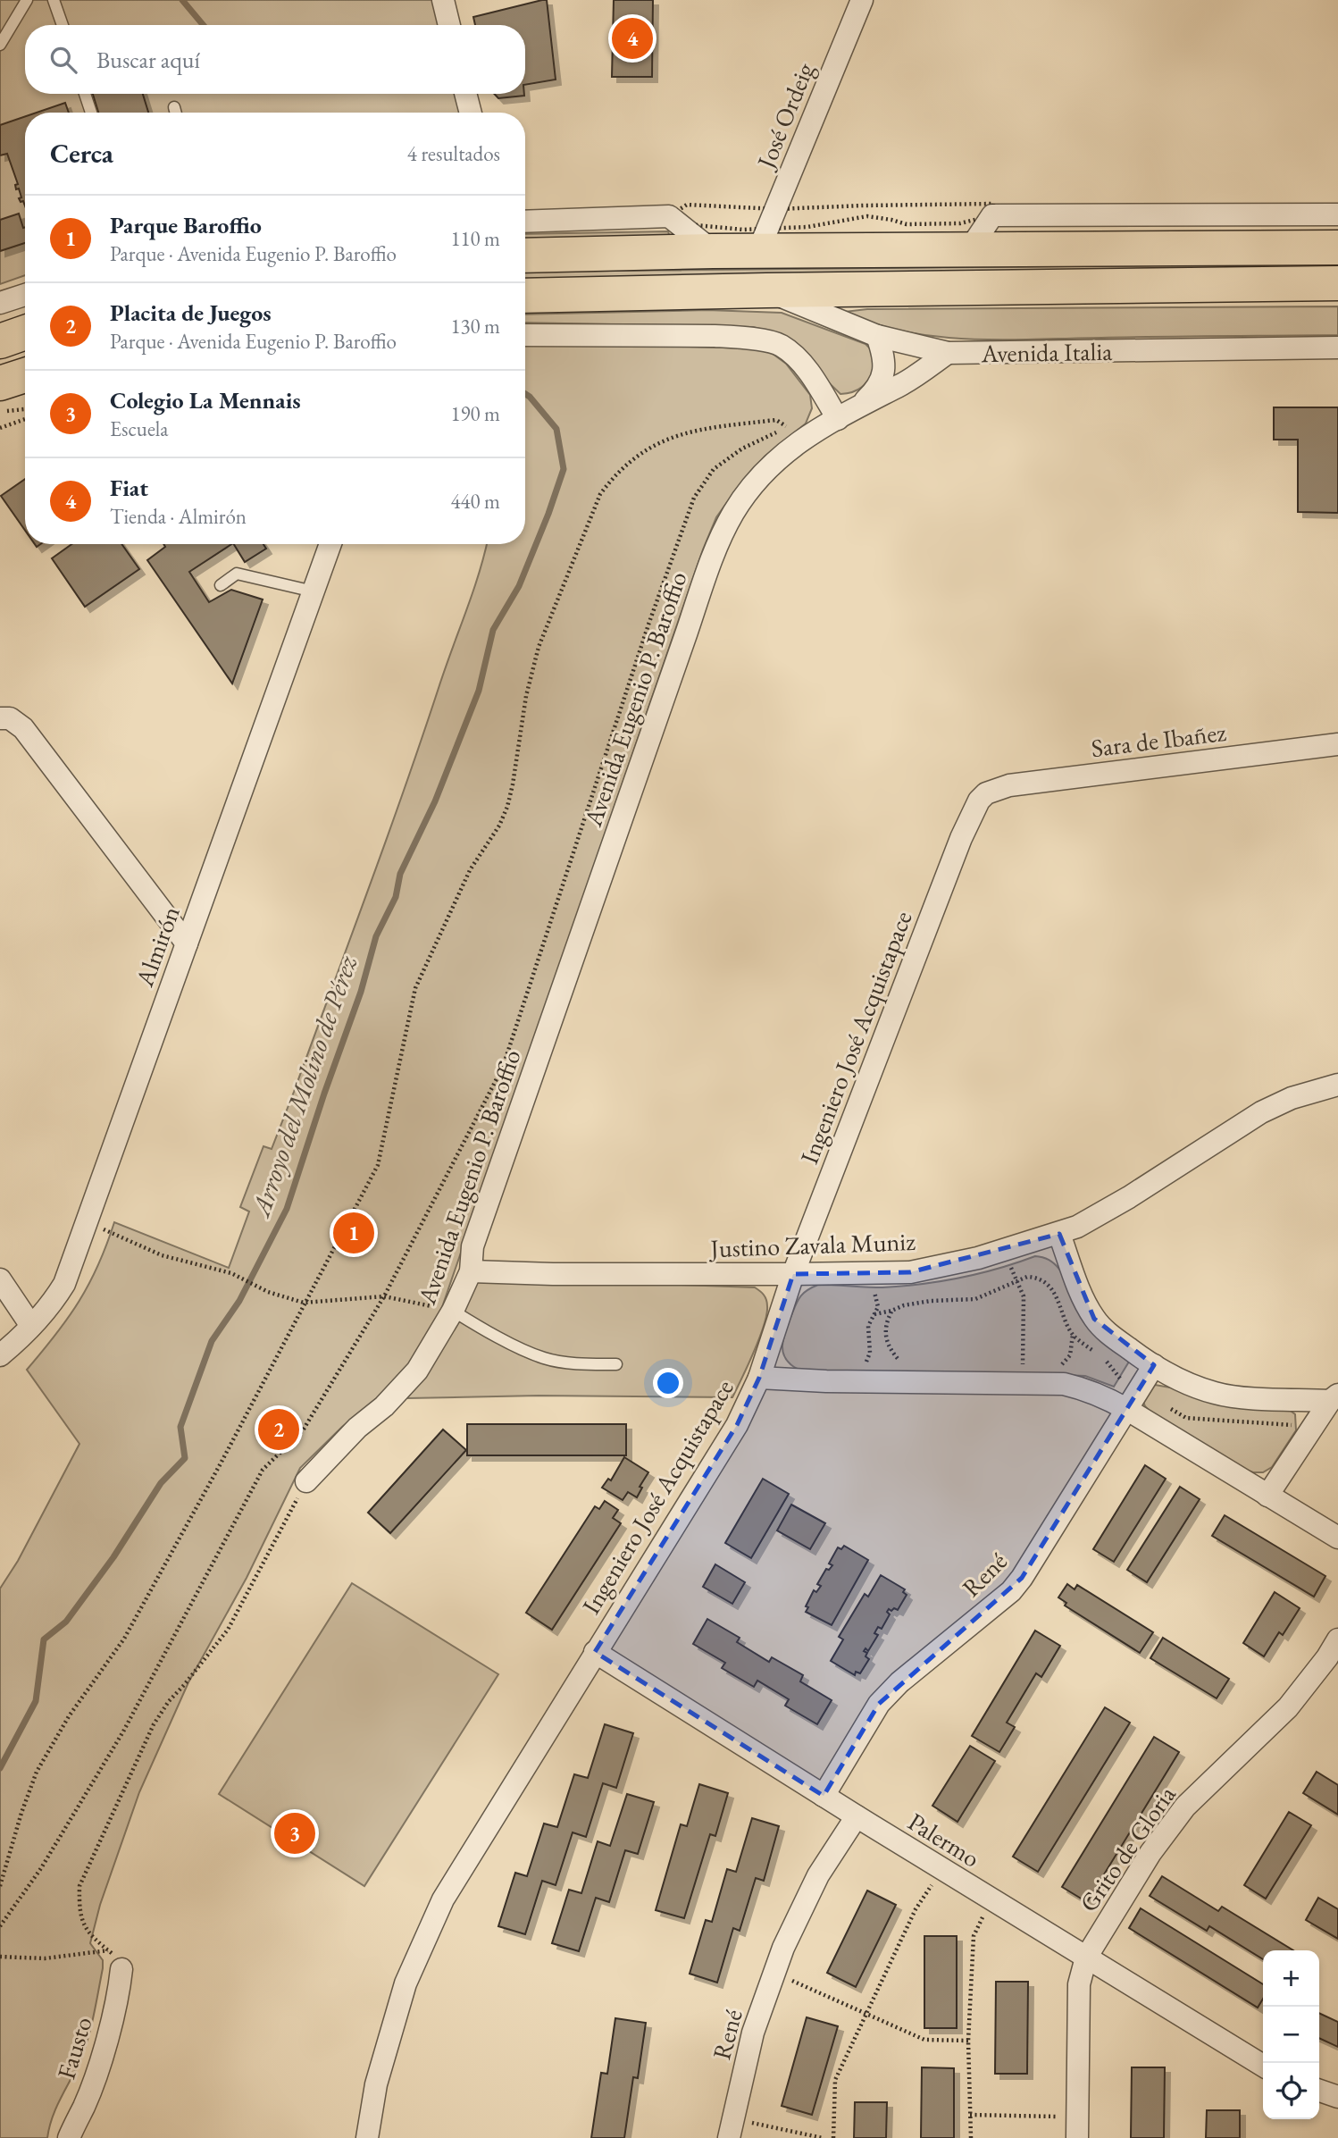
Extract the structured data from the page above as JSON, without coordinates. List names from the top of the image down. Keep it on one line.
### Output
{"streets":{"main road":["Avenida Italia"],"street":["José Ordeig","Avenida Eugenio P. Baroffio","Sara de Ibañez","Almirón","Ingeniero José Acquistapace","Justino Zavala Muniz","René","Palermo","Grito de Gloria","Fausto"]},"crossings":[["Avenida Italia","Avenida Eugenio P. Baroffio"],["Avenida Eugenio P. Baroffio","Justino Zavala Muniz"],["Sara de Ibañez","Ingeniero José Acquistapace"],["Ingeniero José Acquistapace","Justino Zavala Muniz"],["Ingeniero José Acquistapace","Palermo"],["René","Palermo"],["Palermo","Grito de Gloria"]],"water":["Arroyo del Molino de Pérez"],"page":{"pins":["4","1","2","3"],"search":"Buscar aquí","heading":["Cerca","4 resultados"],"list":[{"mark":"1","name":"Parque Baroffio","note":"Parque · Avenida Eugenio P. Baroffio","value":"110 m"},{"mark":"2","name":"Placita de Juegos","note":"Parque · Avenida Eugenio P. Baroffio","value":"130 m"},{"mark":"3","name":"Colegio La Mennais","note":"Escuela","value":"190 m"},{"mark":"4","name":"Fiat","note":"Tienda · Almirón","value":"440 m"}],"map_buttons":["+","−"]}}
